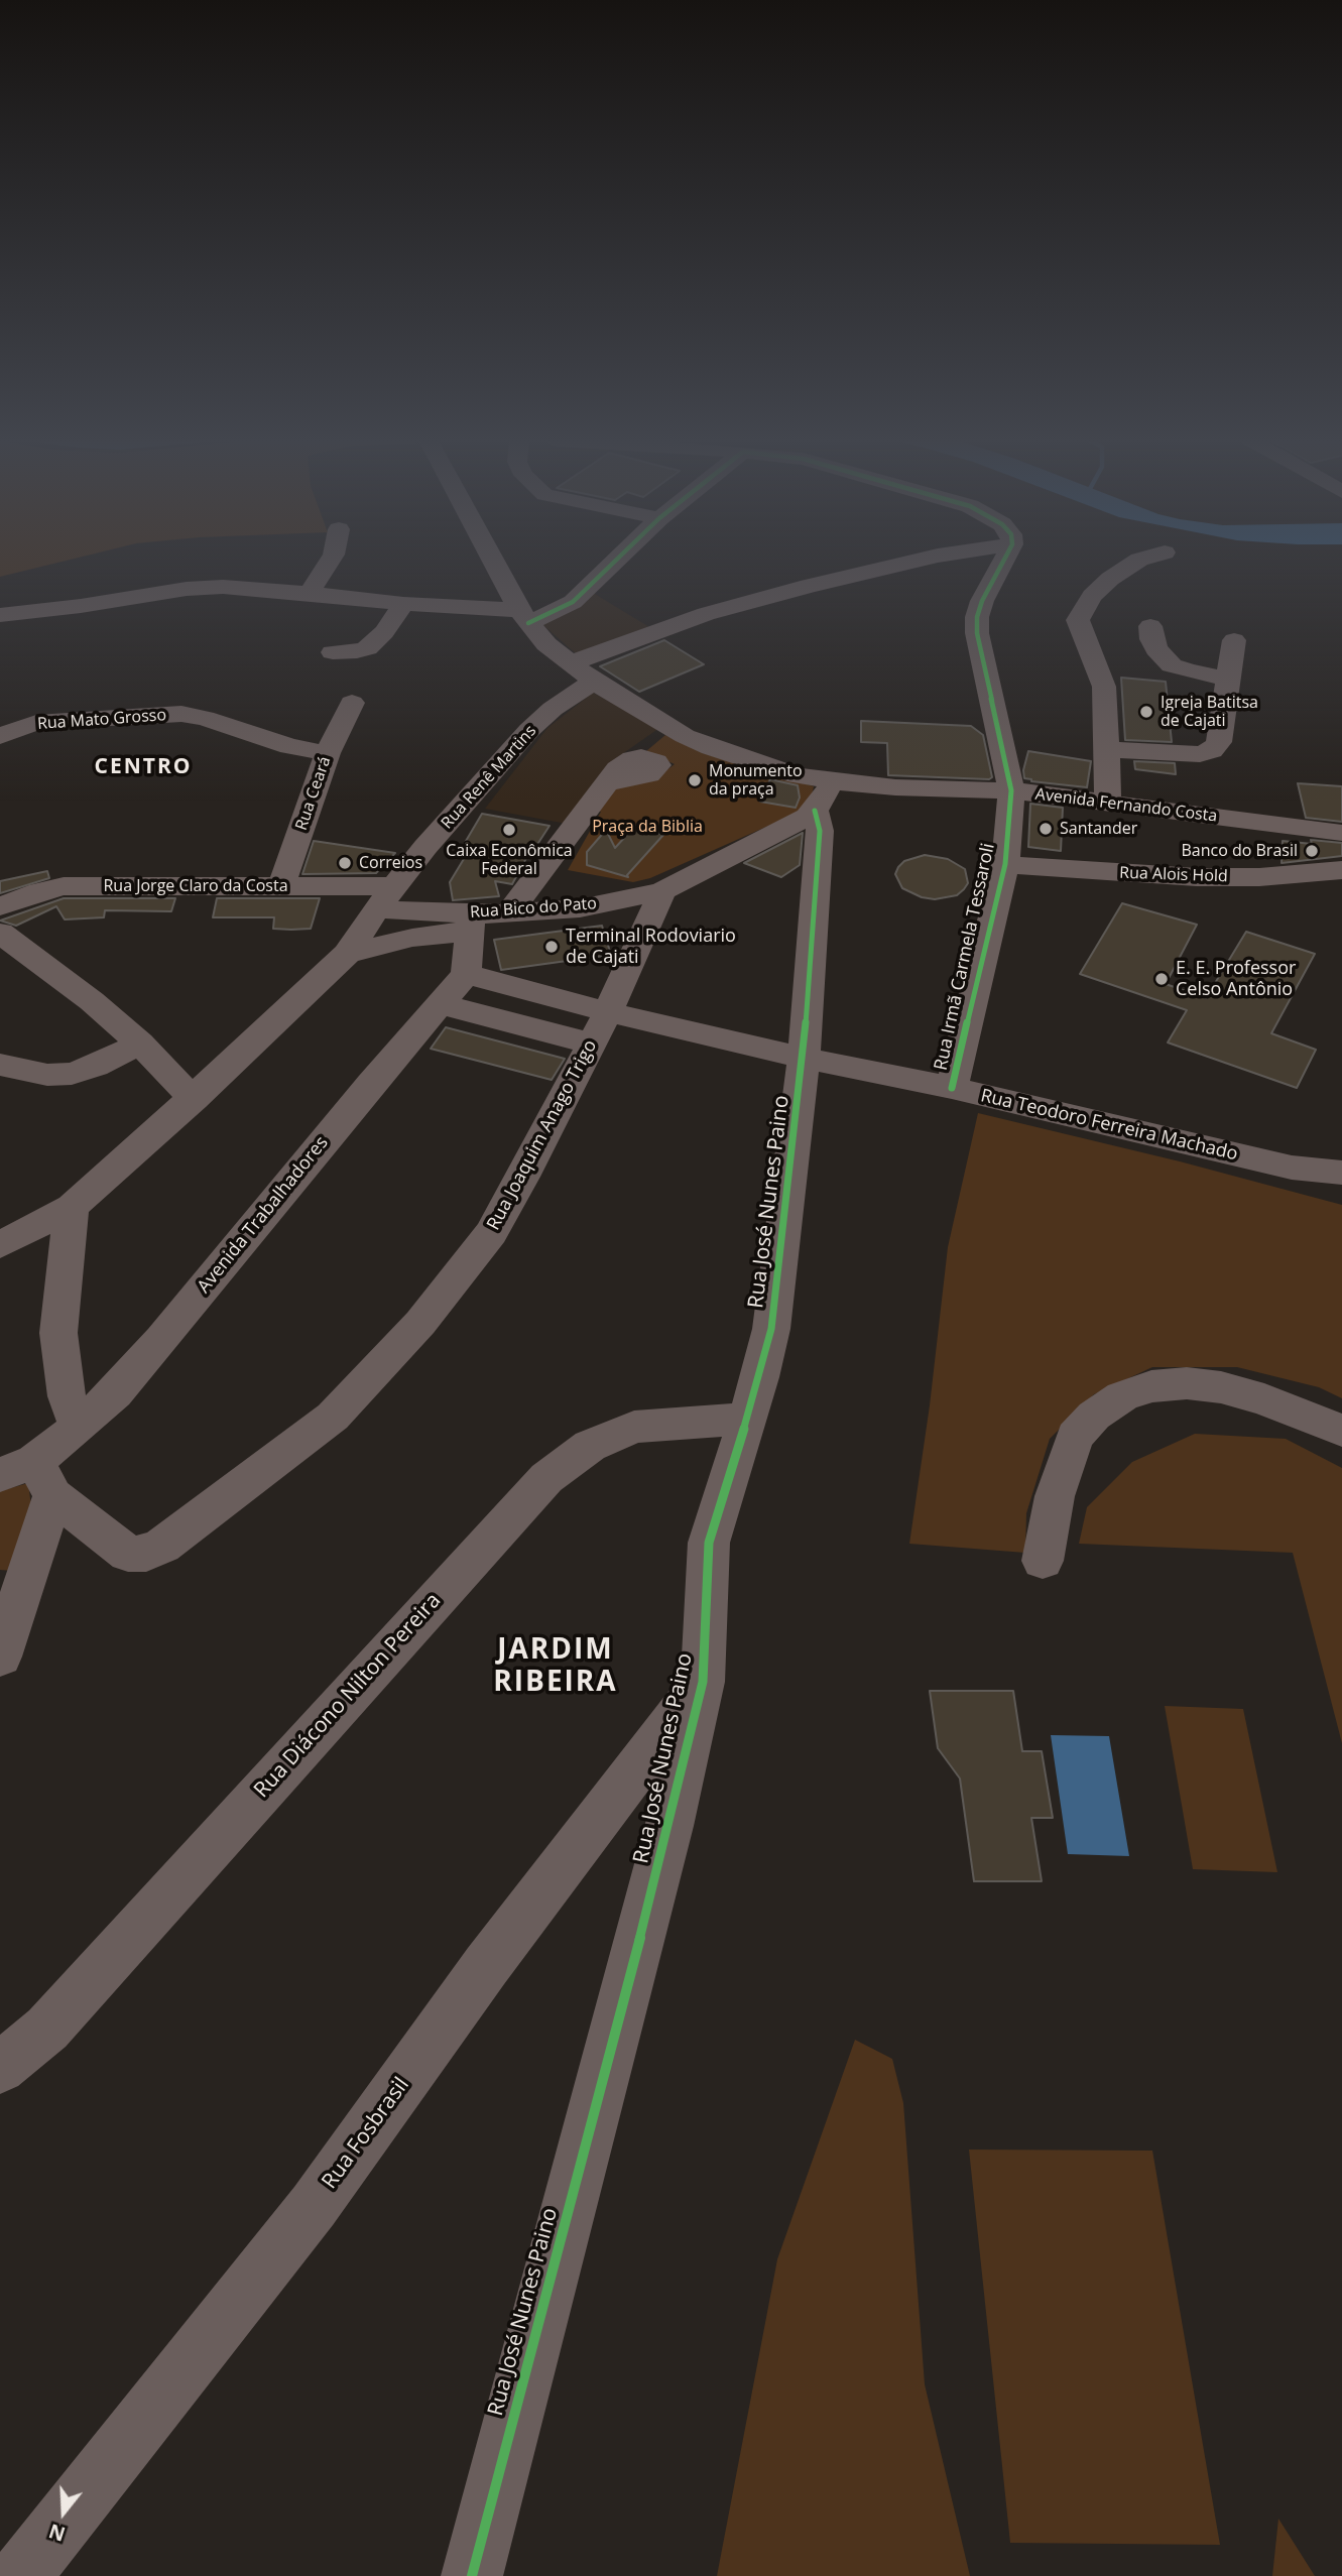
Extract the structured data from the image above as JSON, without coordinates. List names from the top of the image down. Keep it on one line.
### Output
{"streets":{"street":["Rua Mato Grosso","Rua Renê Martins","Rua Ceará","Avenida Fernando Costa","Rua Alois Hold","Rua Jorge Claro da Costa","Rua Bico do Pato","Rua Irmã Carmela Tessaroli","Rua Teodoro Ferreira Machado","Rua Joaquim Anago Trigo","Rua José Nunes Paino","Avenida Trabalhadores","Rua Diácono Nilton Pereira","Rua Fosbrasil"]},"crossings":[["Rua Mato Grosso","Rua Ceará"],["Rua Renê Martins","Avenida Fernando Costa"],["Rua Renê Martins","Rua Jorge Claro da Costa"],["Rua Renê Martins","Rua Bico do Pato"],["Rua Ceará","Rua Jorge Claro da Costa"],["Avenida Fernando Costa","Rua Irmã Carmela Tessaroli"],["Rua Alois Hold","Rua Irmã Carmela Tessaroli"],["Rua Jorge Claro da Costa","Rua Bico do Pato"],["Rua Bico do Pato","Rua Joaquim Anago Trigo"],["Rua Bico do Pato","Rua José Nunes Paino"],["Rua Irmã Carmela Tessaroli","Rua Teodoro Ferreira Machado"],["Rua Teodoro Ferreira Machado","Rua Joaquim Anago Trigo"],["Rua Teodoro Ferreira Machado","Rua José Nunes Paino"],["Rua Teodoro Ferreira Machado","Avenida Trabalhadores"],["Rua Joaquim Anago Trigo","Avenida Trabalhadores"],["Rua José Nunes Paino","Rua Diácono Nilton Pereira"],["Rua José Nunes Paino","Rua Fosbrasil"]],"districts":["CENTRO","JARDIM RIBEIRA"],"parks":["Praça da Biblia"],"places":["Igreja Batitsa de Cajati","Monumento da praça","Santander","Caixa Econômica Federal","Banco do Brasil","Correios","Terminal Rodoviario de Cajati","E. E. Professor Celso Antônio"],"north":"bottom"}
